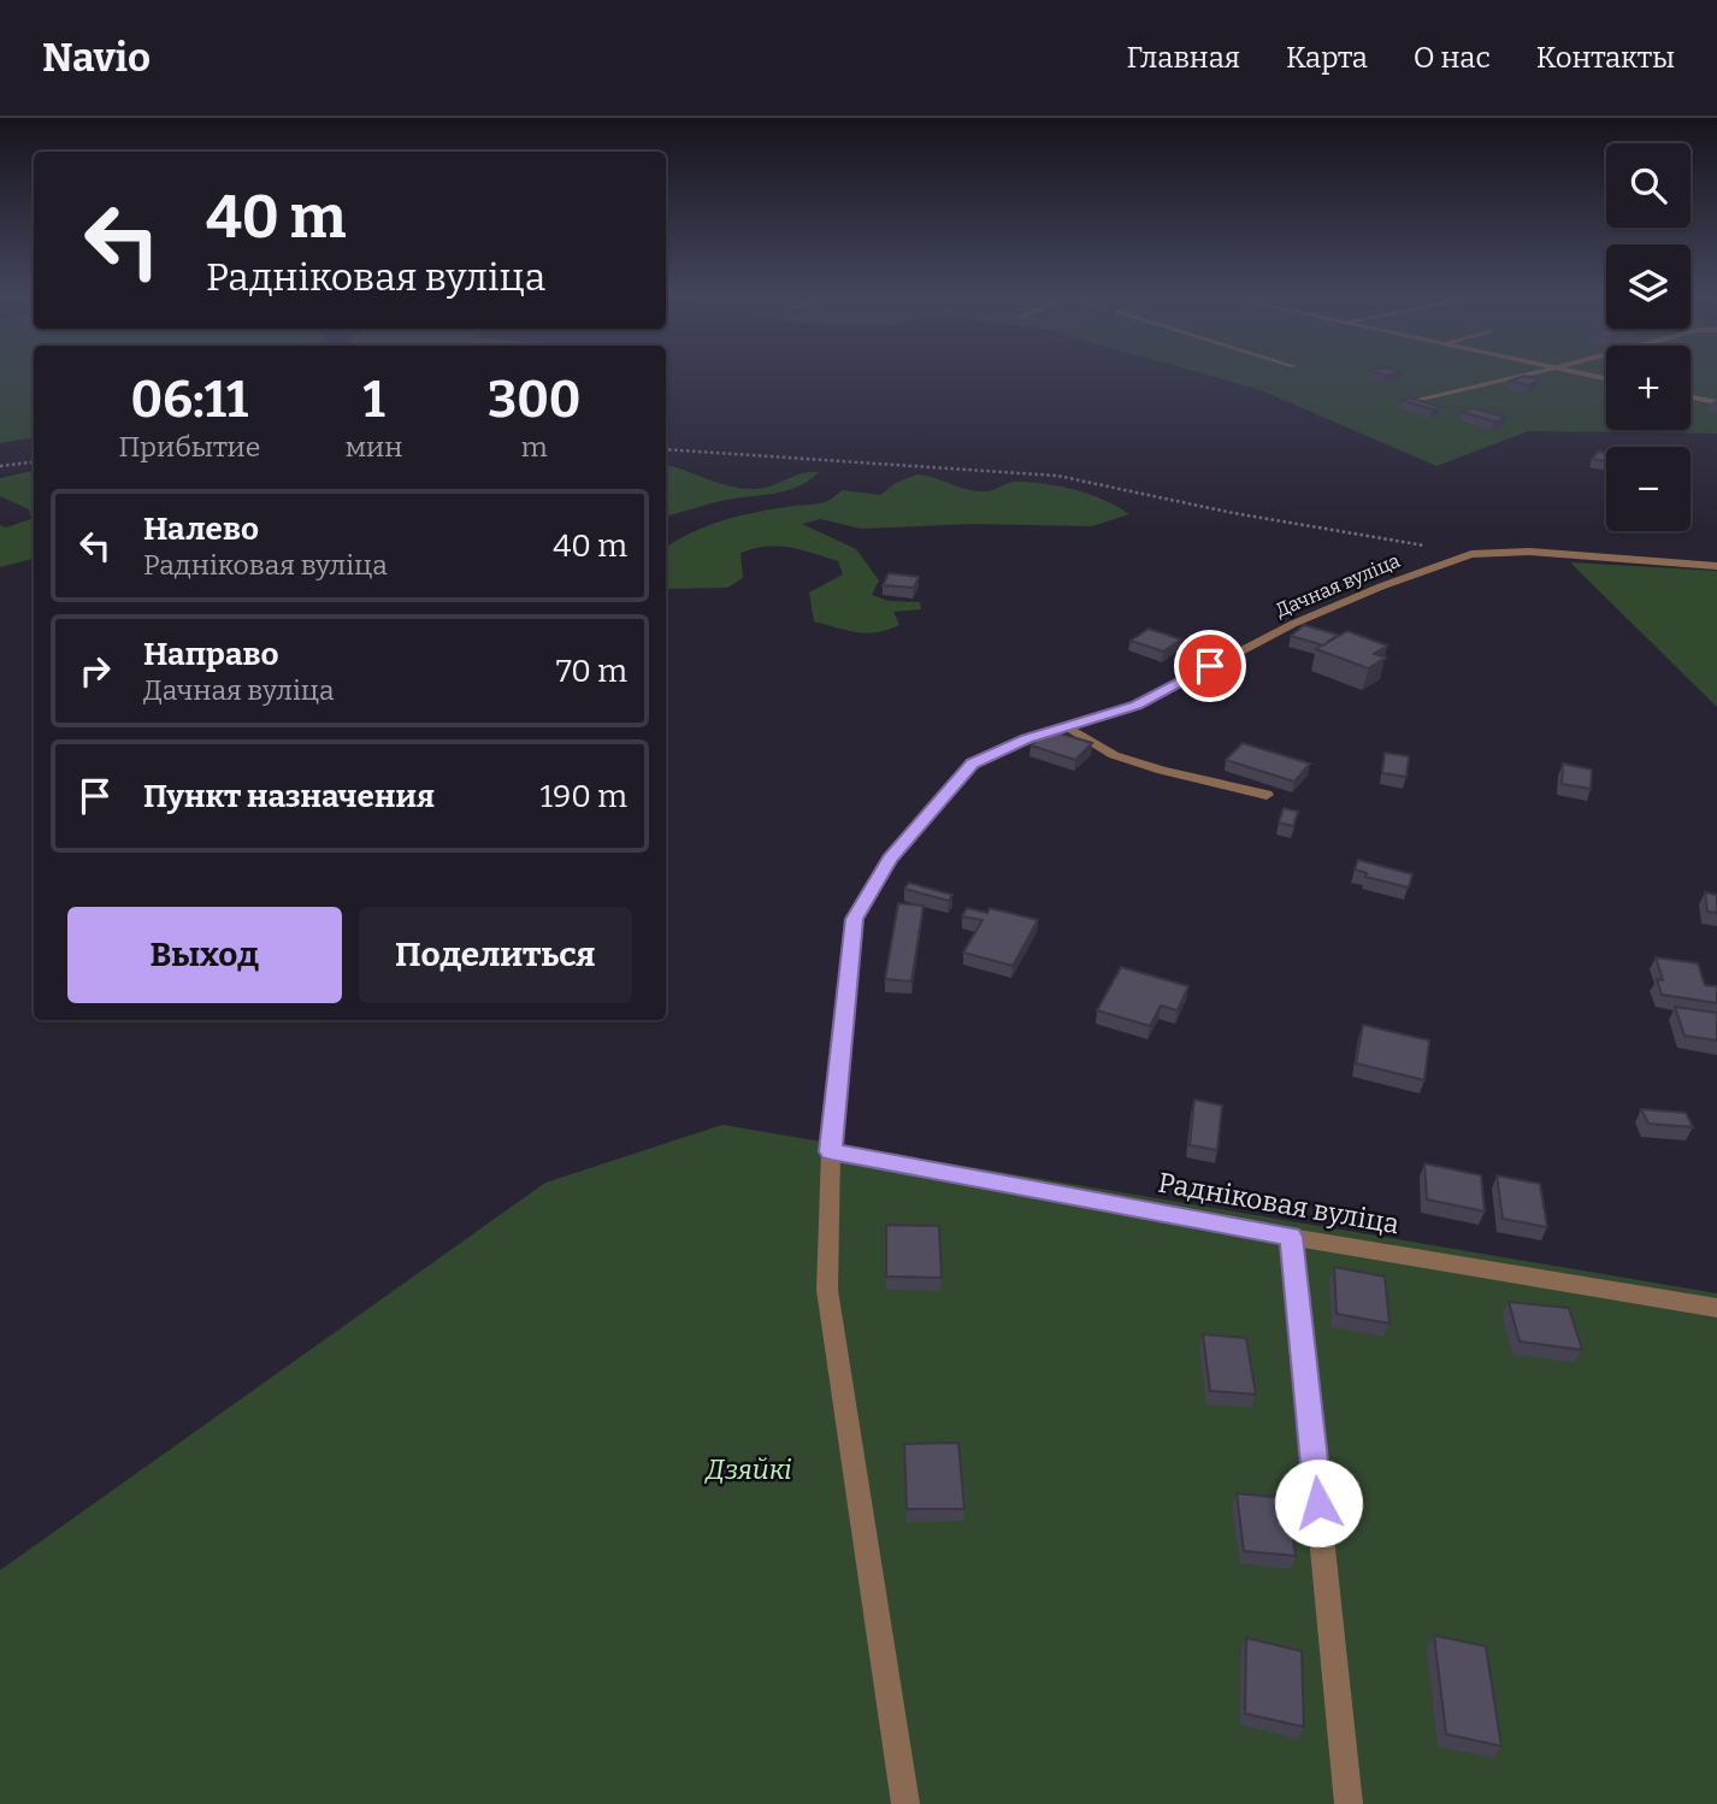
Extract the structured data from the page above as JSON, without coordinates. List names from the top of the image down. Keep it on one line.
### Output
{"streets":{"street":["Дачная вуліца","Радніковая вуліца"]},"crossings":[["Дачная вуліца","Радніковая вуліца"]],"parks":["Дзяйкі"],"page":{"header":"Navio","nav":["Главная","Карта","О нас","Контакты"],"map_buttons":["+","−"],"turn":["40 m","Радніковая вуліца"],"eta":["06:11","Прибытие","1","мин","300","m"],"list":[{"name":"Налево","note":"Радніковая вуліца","value":"40 m"},{"name":"Направо","note":"Дачная вуліца","value":"70 m"},{"name":"Пункт назначения","value":"190 m"}],"buttons":["Выход","Поделиться"]}}
